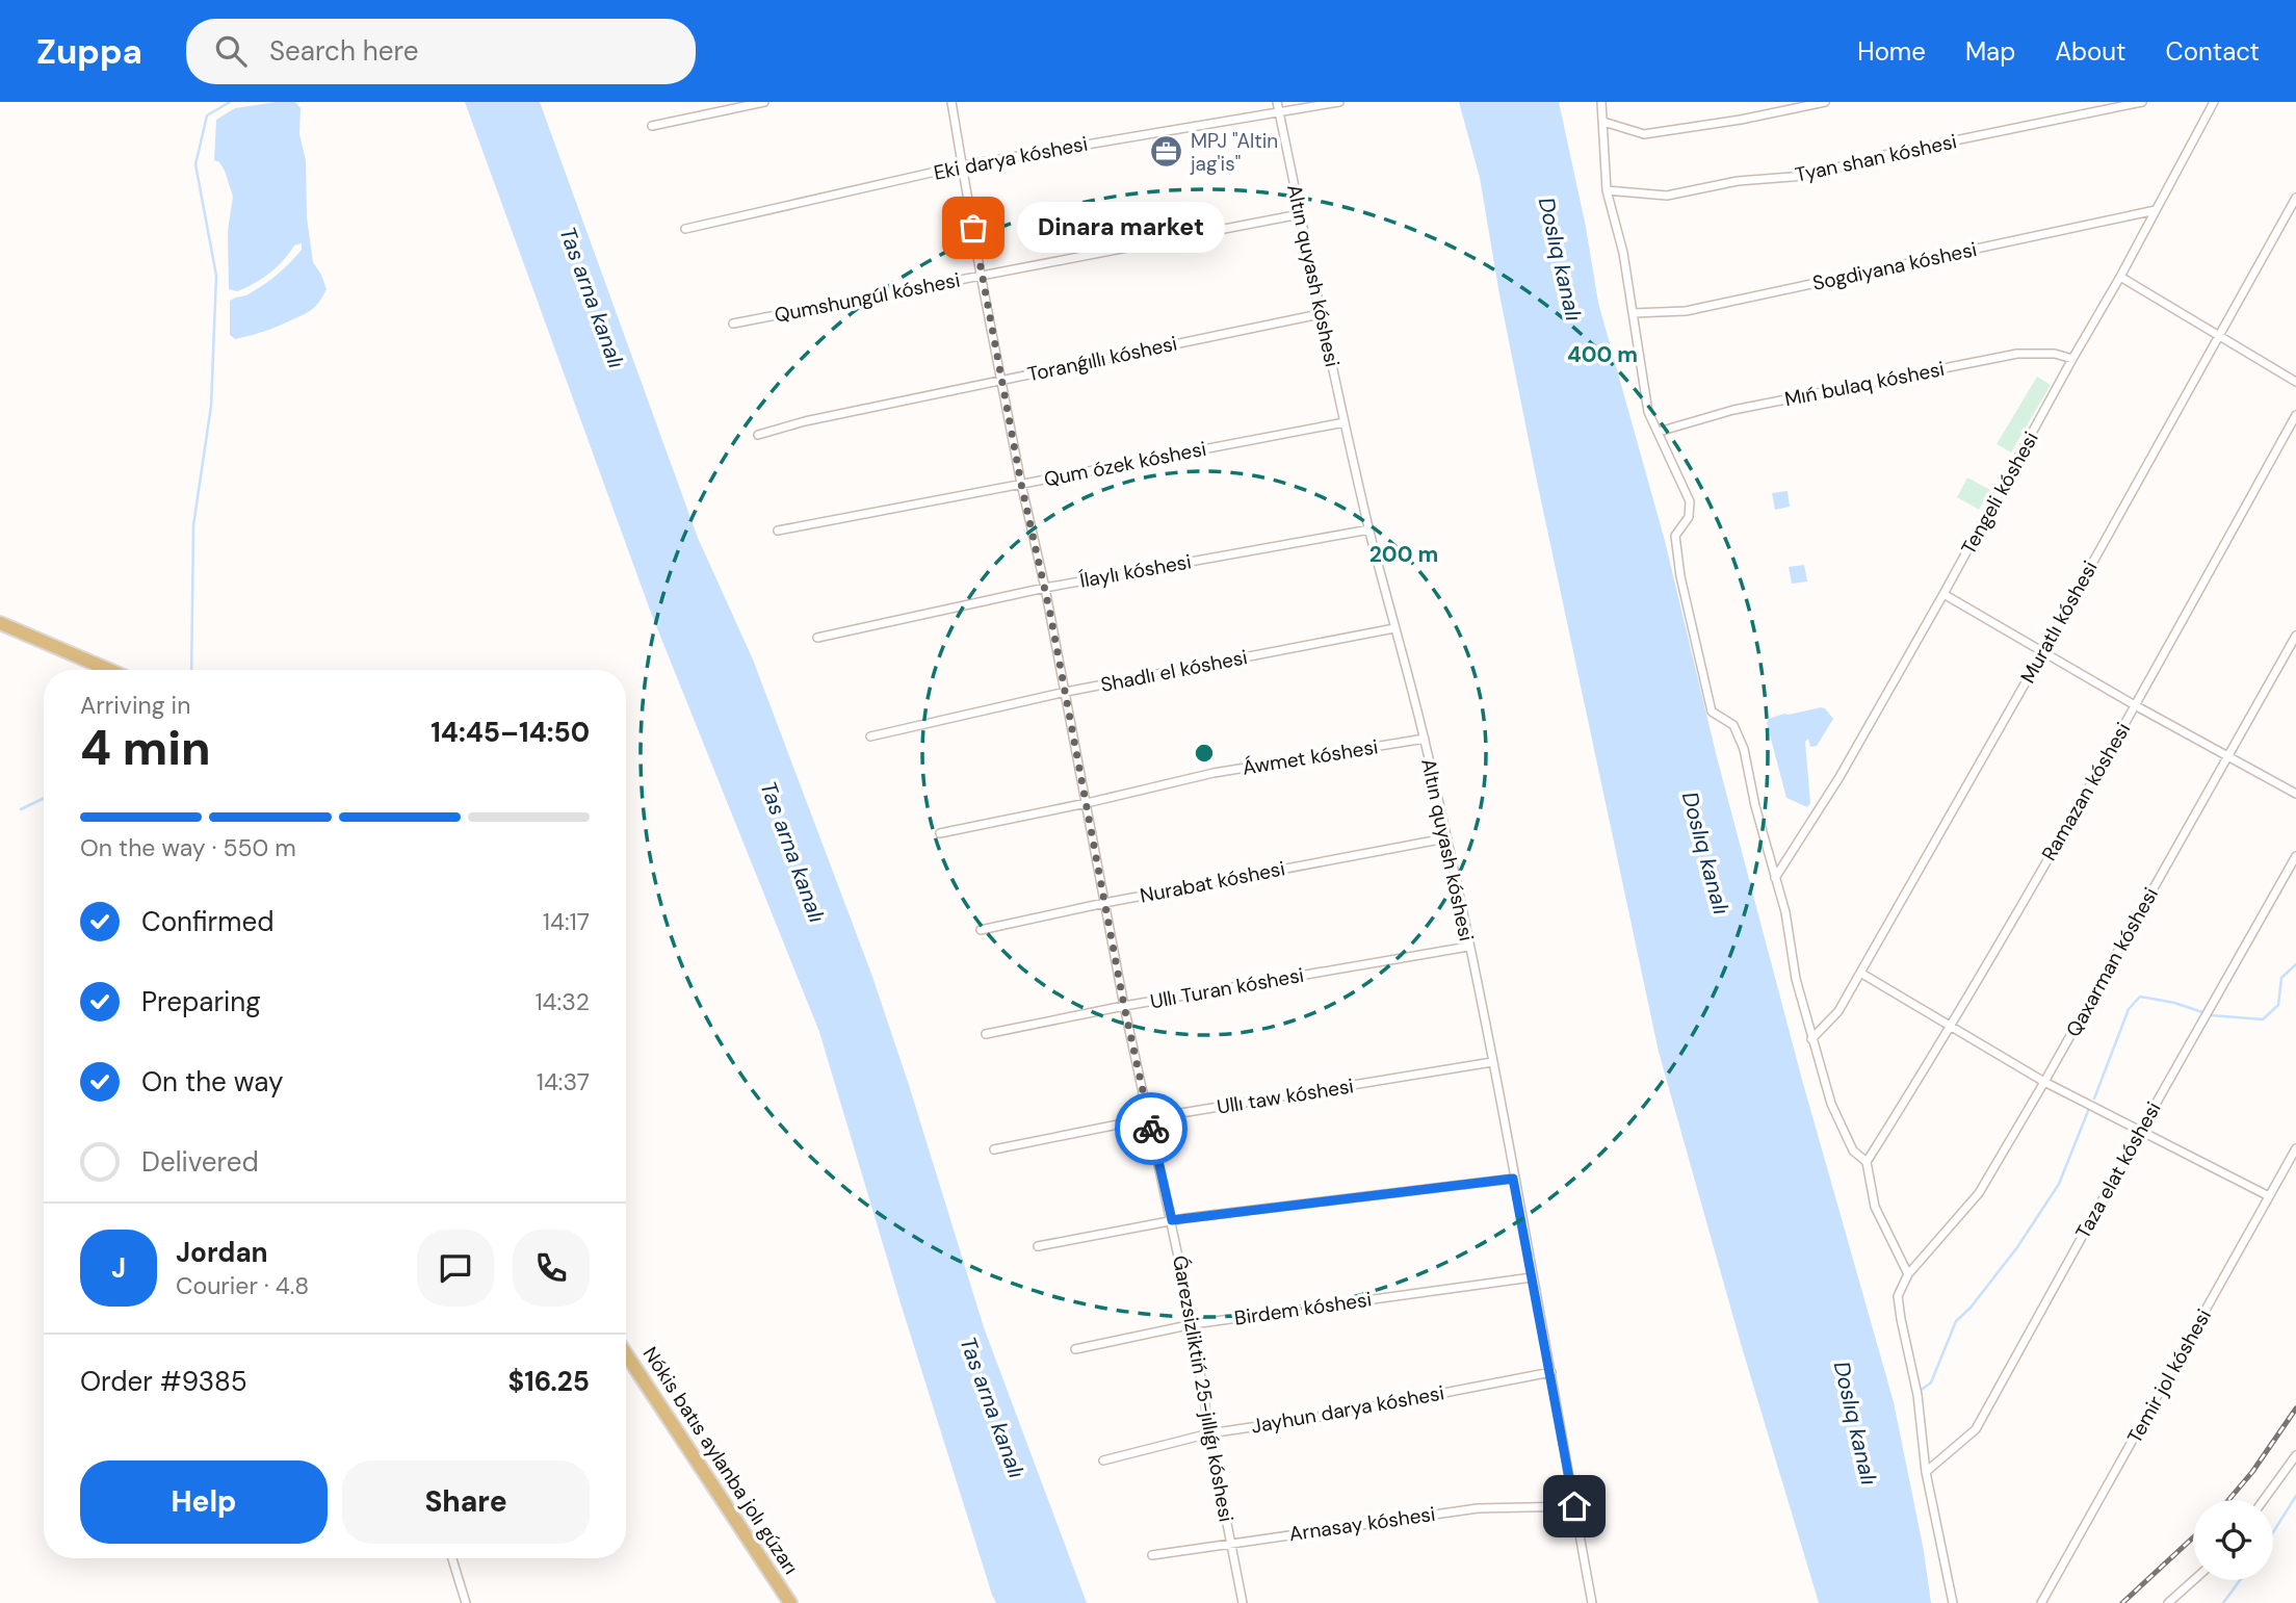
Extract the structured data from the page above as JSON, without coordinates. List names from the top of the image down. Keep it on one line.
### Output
{"streets":{"main road":["Nókis batıs aylanba jolı gúzarı"],"street":["Eki darya kóshesi","Tyan shan kóshesi","Sogdiyana kóshesi","Altın quyash kóshesi","Qumshungúl kóshesi","Toranǵıllı kóshesi","Mıń bulaq kóshesi","Qum ózek kóshesi","Tengeli kóshesi","Ílaylı kóshesi","Muratlı kóshesi","Shadlı el kóshesi","Áwmet kóshesi","Ramazan kóshesi","Nurabat kóshesi","Qaxarman kóshesi","Ullı Turan kóshesi","Ullı taw kóshesi","Taza elat kóshesi","Birdem kóshesi","Temir jol kóshesi","Ǵarezsizliktiń 25-jıllıǵı kóshesi","Jayhun darya kóshesi","Arnasay kóshesi"]},"crossings":[["Eki darya kóshesi","Altın quyash kóshesi"],["Eki darya kóshesi","Ǵarezsizliktiń 25-jıllıǵı kóshesi"],["Sogdiyana kóshesi","Tengeli kóshesi"],["Altın quyash kóshesi","Qumshungúl kóshesi"],["Altın quyash kóshesi","Toranǵıllı kóshesi"],["Altın quyash kóshesi","Qum ózek kóshesi"],["Altın quyash kóshesi","Ílaylı kóshesi"],["Altın quyash kóshesi","Shadlı el kóshesi"],["Altın quyash kóshesi","Áwmet kóshesi"],["Altın quyash kóshesi","Nurabat kóshesi"],["Altın quyash kóshesi","Ullı Turan kóshesi"],["Altın quyash kóshesi","Ullı taw kóshesi"],["Altın quyash kóshesi","Birdem kóshesi"],["Altın quyash kóshesi","Jayhun darya kóshesi"],["Altın quyash kóshesi","Arnasay kóshesi"],["Qumshungúl kóshesi","Ǵarezsizliktiń 25-jıllıǵı kóshesi"],["Toranǵıllı kóshesi","Ǵarezsizliktiń 25-jıllıǵı kóshesi"],["Mıń bulaq kóshesi","Tengeli kóshesi"],["Qum ózek kóshesi","Ǵarezsizliktiń 25-jıllıǵı kóshesi"],["Ílaylı kóshesi","Ǵarezsizliktiń 25-jıllıǵı kóshesi"],["Shadlı el kóshesi","Ǵarezsizliktiń 25-jıllıǵı kóshesi"],["Áwmet kóshesi","Ǵarezsizliktiń 25-jıllıǵı kóshesi"],["Nurabat kóshesi","Ǵarezsizliktiń 25-jıllıǵı kóshesi"],["Ullı Turan kóshesi","Ǵarezsizliktiń 25-jıllıǵı kóshesi"],["Ullı taw kóshesi","Ǵarezsizliktiń 25-jıllıǵı kóshesi"],["Birdem kóshesi","Ǵarezsizliktiń 25-jıllıǵı kóshesi"],["Ǵarezsizliktiń 25-jıllıǵı kóshesi","Jayhun darya kóshesi"],["Ǵarezsizliktiń 25-jıllıǵı kóshesi","Arnasay kóshesi"]],"water":["Doslıq kanalı","Tas arna kanalı"],"places":{"office":["MPJ \"Altin jag'is\""],"other":["Dinara market"]},"page":{"header":"Zuppa","search":"Search here","nav":["Home","Map","About","Contact"],"bubble":"Dinara market","heading":["4 min","Arriving in","14:45–14:50"],"panel":["Jordan","Courier · 4.8","Order #9385","$16.25"],"bar":"On the way · 550 m","list":[["Confirmed","14:17"],["Preparing","14:32"],["On the way","14:37"],"Delivered"],"round":"J","buttons":["Help","Share"]},"rings":["400 m","200 m"]}
